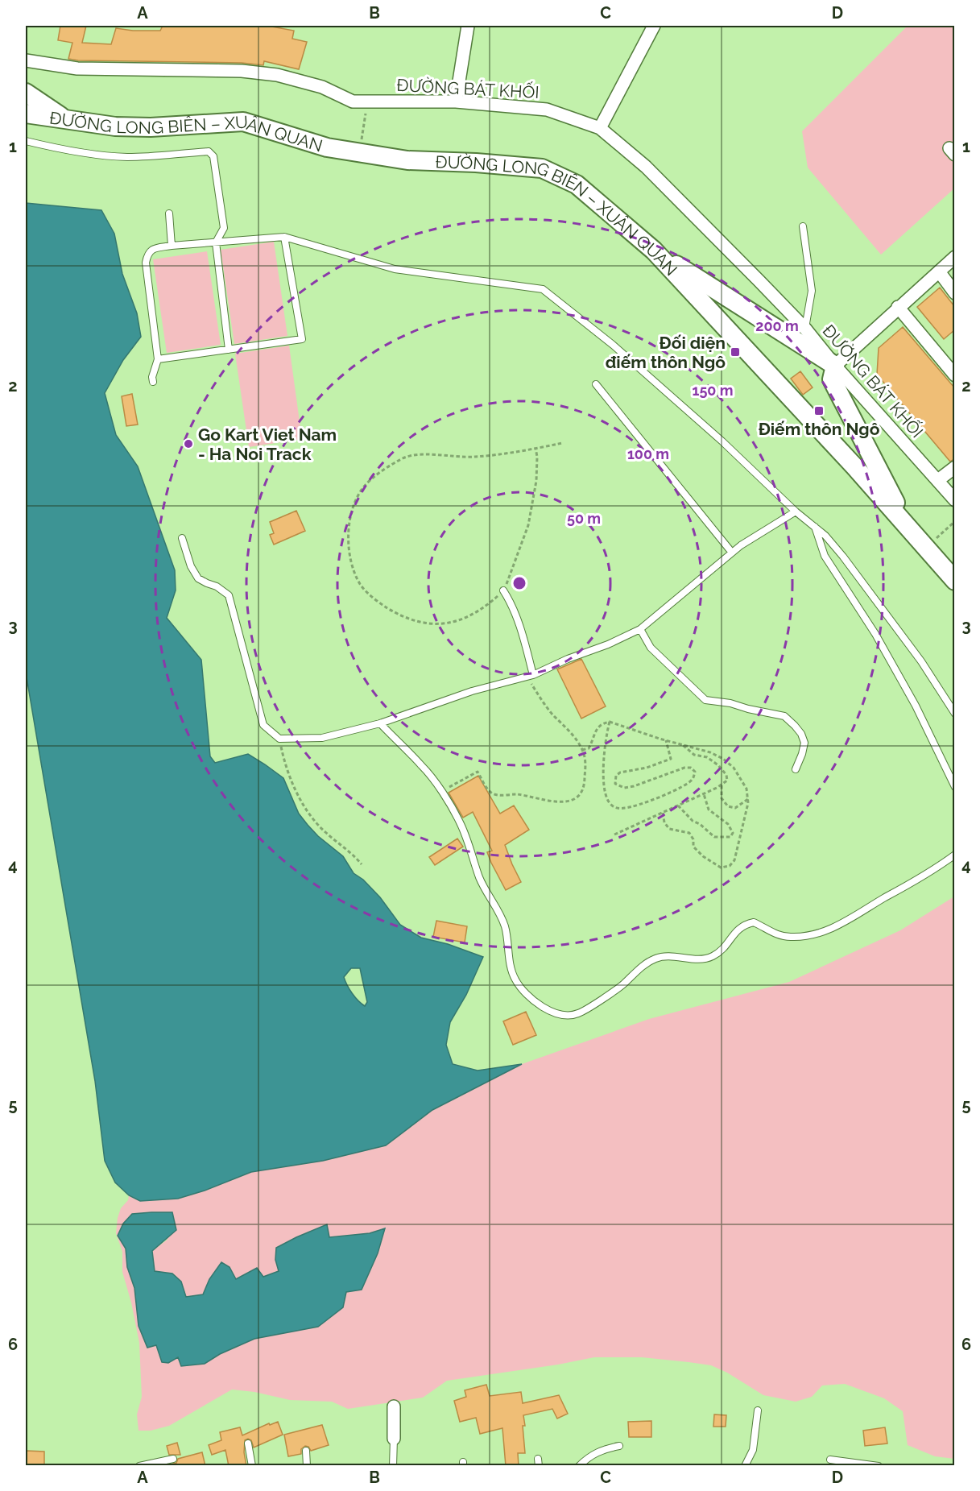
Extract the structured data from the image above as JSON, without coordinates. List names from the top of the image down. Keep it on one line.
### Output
{"streets":{"main road":["ĐƯỜNG LONG BIÊN – XUÂN QUAN"],"street":["ĐƯỜNG BÁT KHỐI"]},"places":{"transit":["Đối diện điếm thôn Ngô","Điếm thôn Ngô"],"other":["Go Kart Viet Nam - Ha Noi Track"]},"grid":{"columns":["A","B","C","D"],"rows":["1","2","3","4","5","6"]},"rings":["200 m","150 m","100 m","50 m"]}
